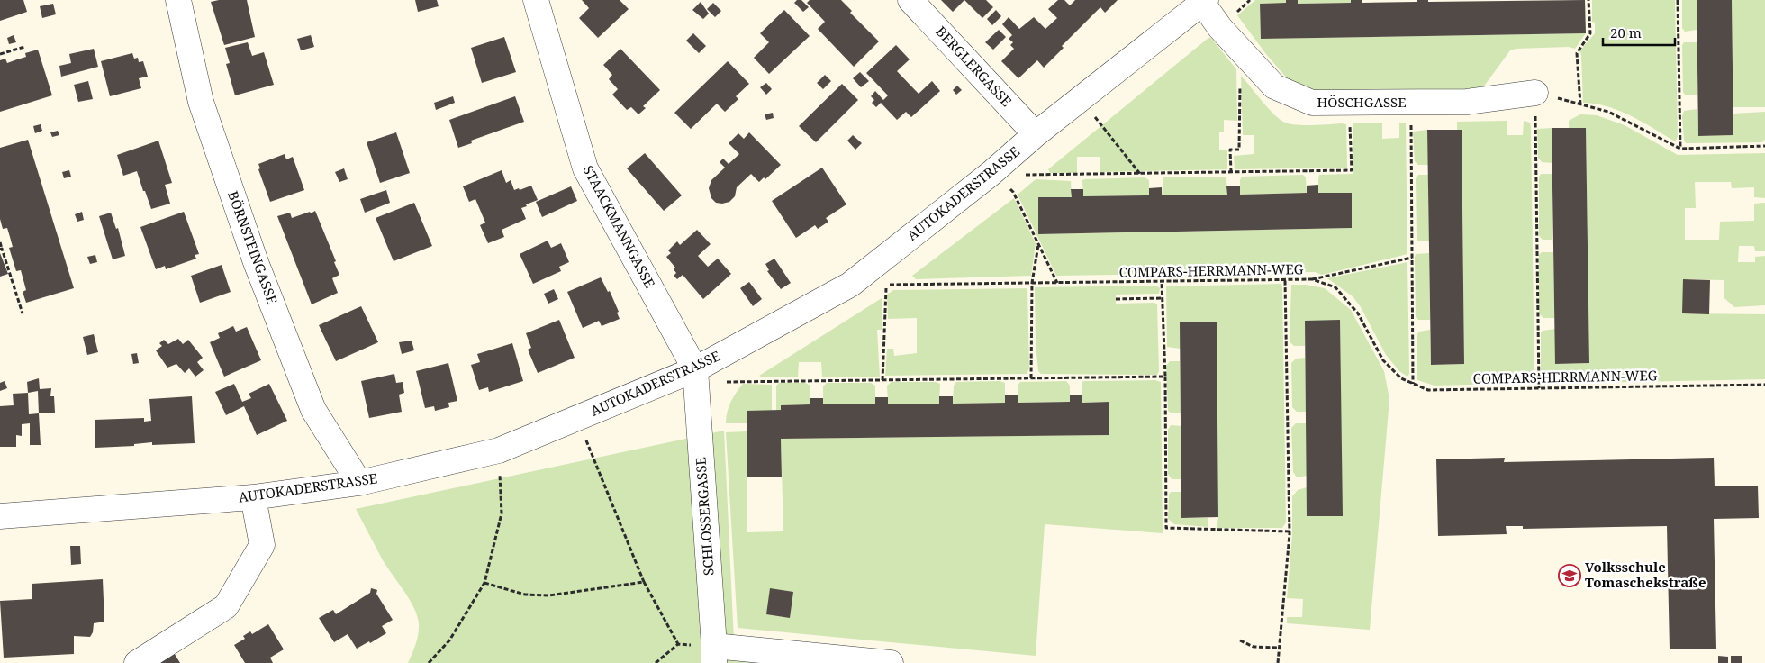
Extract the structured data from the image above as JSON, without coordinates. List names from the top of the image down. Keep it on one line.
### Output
{"streets":{"street":["BERGLERGASSE","HÖSCHGASSE","AUTOKADERSTRASSE","STAACKMANNGASSE","BÖRNSTEINGASSE","SCHLOSSERGASSE"],"path":["COMPARS-HERRMANN-WEG"]},"crossings":[["BERGLERGASSE","AUTOKADERSTRASSE"],["HÖSCHGASSE","AUTOKADERSTRASSE"],["AUTOKADERSTRASSE","STAACKMANNGASSE"],["AUTOKADERSTRASSE","BÖRNSTEINGASSE"],["AUTOKADERSTRASSE","SCHLOSSERGASSE"],["STAACKMANNGASSE","SCHLOSSERGASSE"]],"places":{"school or university":["Volksschule Tomaschekstraße"]},"scale_bar":"20 m"}
